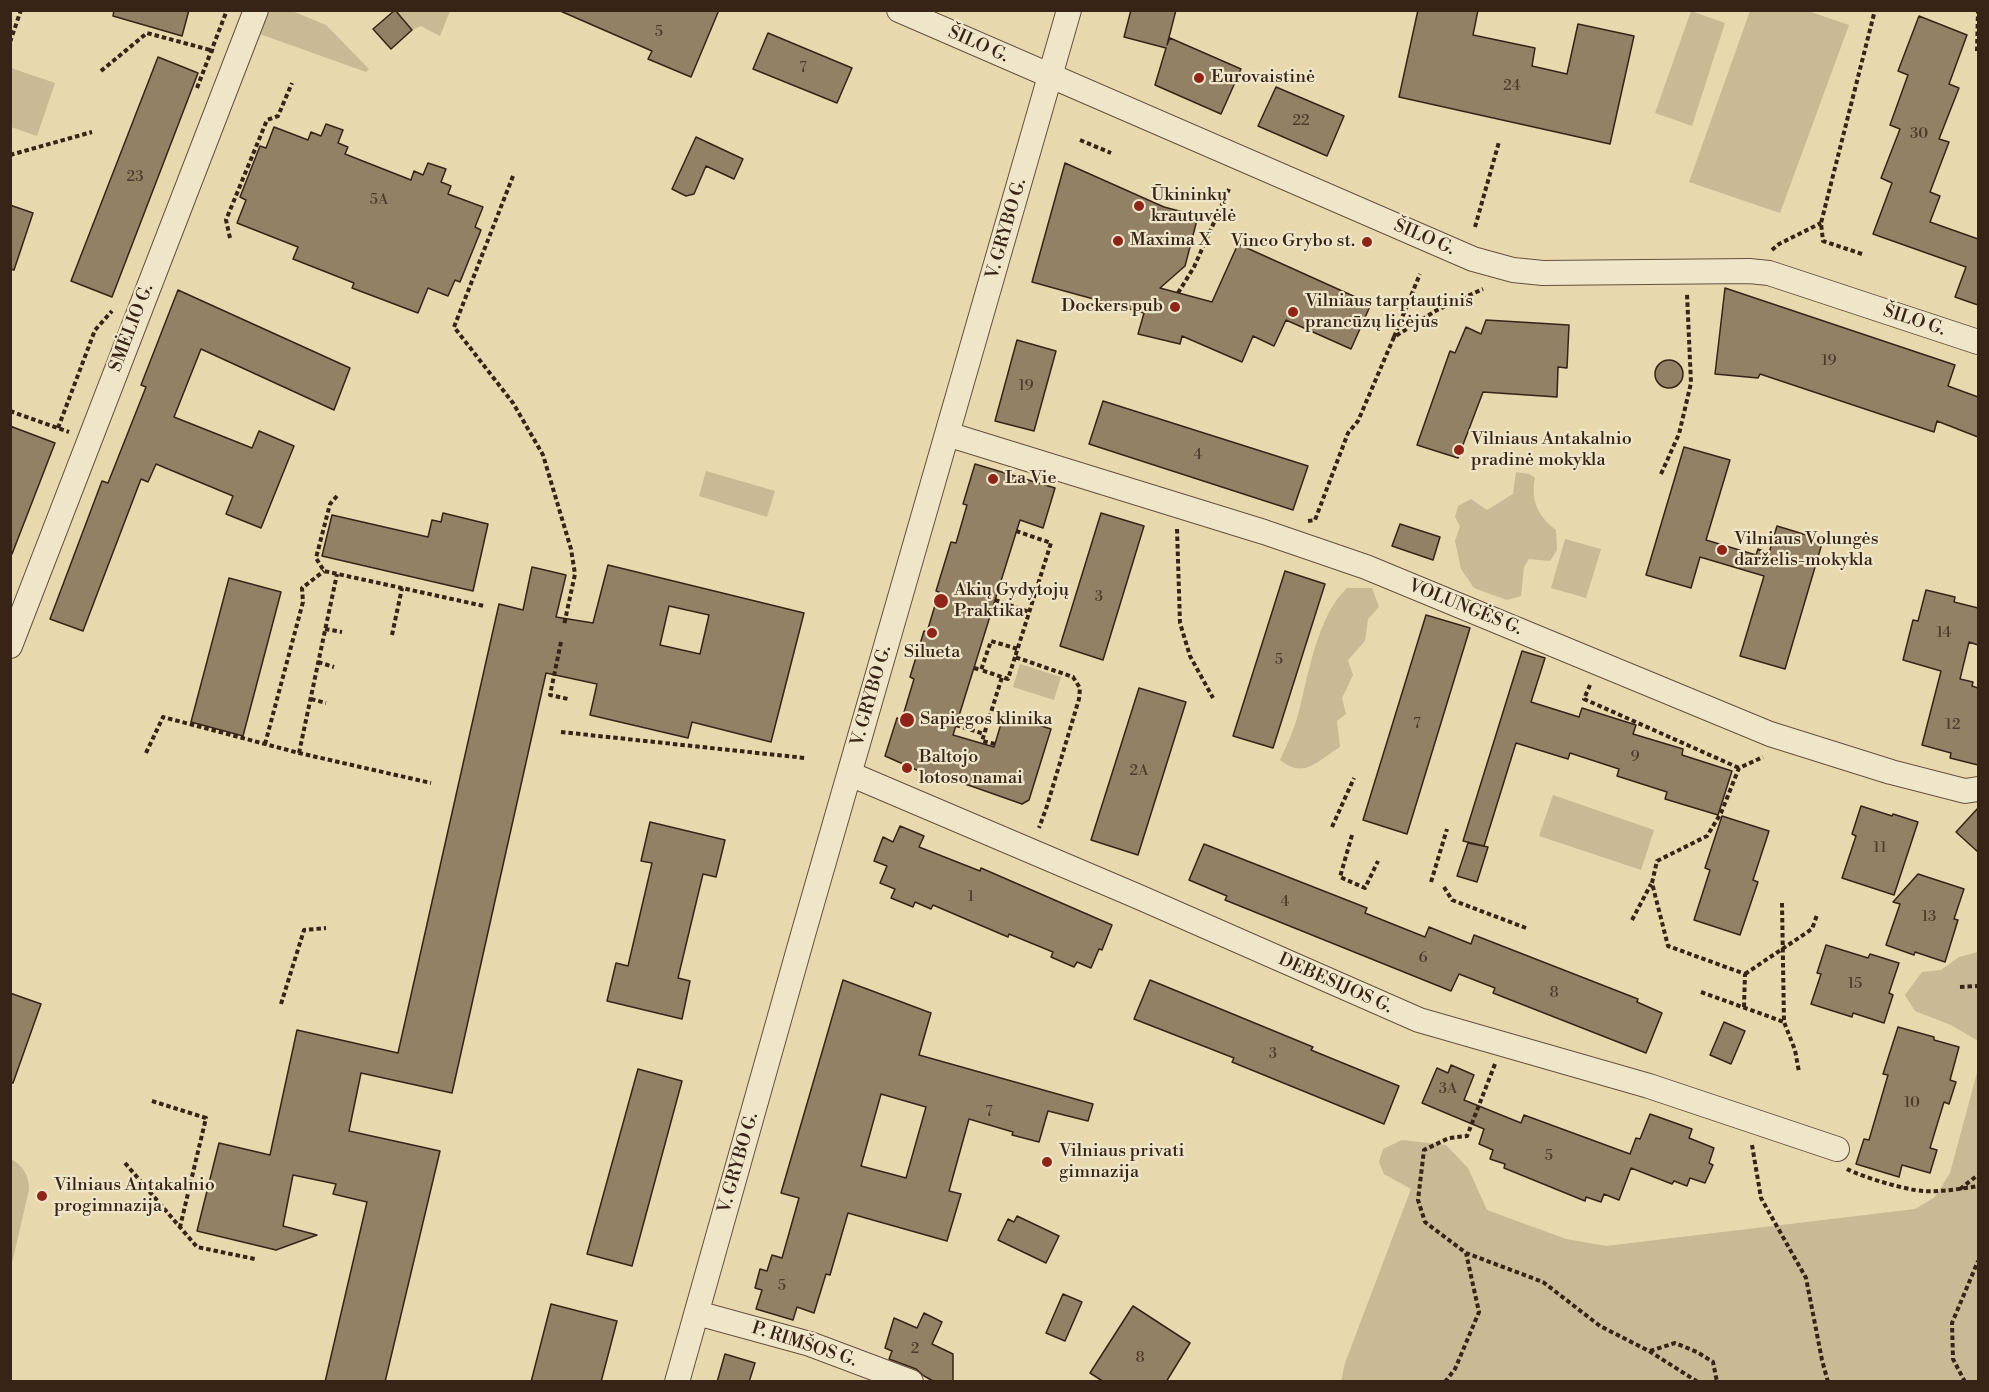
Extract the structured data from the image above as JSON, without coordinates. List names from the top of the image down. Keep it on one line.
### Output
{"streets":{"street":["ŠILO G.","V. GRYBO G.","SMĖLIO G.","VOLUNGĖS G.","DEBESIJOS G.","P. RIMŠOS G."]},"crossings":[["ŠILO G.","V. GRYBO G."],["V. GRYBO G.","VOLUNGĖS G."],["V. GRYBO G.","DEBESIJOS G."],["V. GRYBO G.","P. RIMŠOS G."]],"places":["Eurovaistinė","Ūkininkų krautuvėlė","Maxima X","Vinco Grybo st.","Dockers pub","Vilniaus tarptautinis prancūzų licėjus","Vilniaus Antakalnio pradinė mokykla","La Vie","Vilniaus Volungės darželis-mokykla","Akių Gydytojų Praktika","Silueta","Sapiegos klinika","Baltojo lotoso namai","Vilniaus privati gimnazija","Vilniaus Antakalnio progimnazija"],"house_numbers":["5","7","24","22","30","23","5A","19","19","4","3","14","5","7","12","9","2A","11","1","4","13","6","15","8","3","3A","10","7","5","5","2","8"]}
